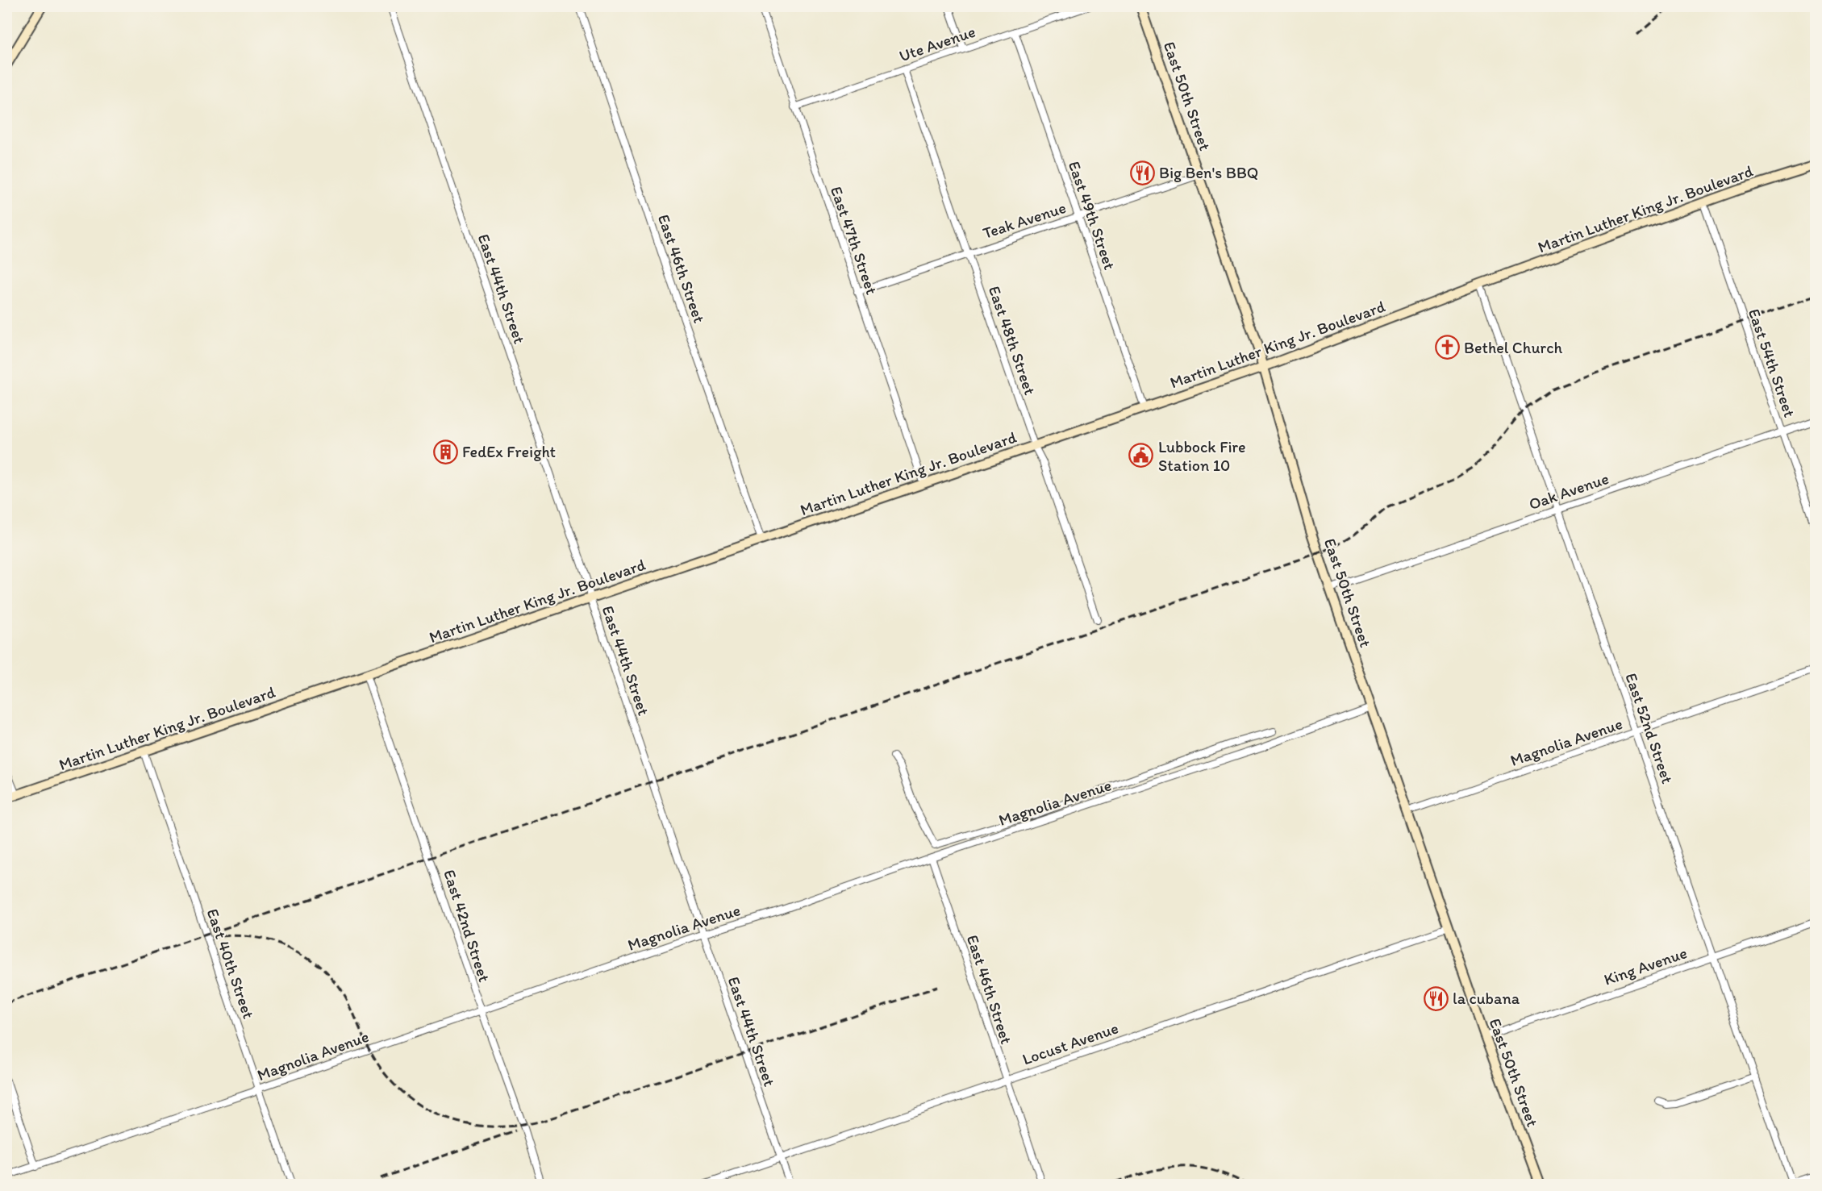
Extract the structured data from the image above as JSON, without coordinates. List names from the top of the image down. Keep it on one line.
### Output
{"streets":{"main road":["East 50th Street","Martin Luther King Jr. Boulevard"],"street":["Ute Avenue","East 49th Street","Teak Avenue","East 47th Street","East 46th Street","East 44th Street","East 48th Street","East 54th Street","Oak Avenue","East 52nd Street","Magnolia Avenue","East 42nd Street","East 40th Street","King Avenue","Locust Avenue"]},"crossings":[["Ute Avenue","East 49th Street"],["Ute Avenue","East 47th Street"],["Ute Avenue","East 48th Street"],["East 50th Street","Martin Luther King Jr. Boulevard"],["East 50th Street","Teak Avenue"],["East 50th Street","Oak Avenue"],["East 50th Street","Magnolia Avenue"],["East 50th Street","King Avenue"],["East 50th Street","Locust Avenue"],["Martin Luther King Jr. Boulevard","East 49th Street"],["Martin Luther King Jr. Boulevard","East 47th Street"],["Martin Luther King Jr. Boulevard","East 46th Street"],["Martin Luther King Jr. Boulevard","East 44th Street"],["Martin Luther King Jr. Boulevard","East 48th Street"],["Martin Luther King Jr. Boulevard","East 54th Street"],["Martin Luther King Jr. Boulevard","East 52nd Street"],["Martin Luther King Jr. Boulevard","East 42nd Street"],["Martin Luther King Jr. Boulevard","East 40th Street"],["East 49th Street","Teak Avenue"],["Teak Avenue","East 47th Street"],["Teak Avenue","East 48th Street"],["East 46th Street","Magnolia Avenue"],["East 46th Street","Locust Avenue"],["East 44th Street","Magnolia Avenue"],["East 44th Street","Locust Avenue"],["East 54th Street","Oak Avenue"],["Oak Avenue","East 52nd Street"],["East 52nd Street","Magnolia Avenue"],["East 52nd Street","King Avenue"],["Magnolia Avenue","East 42nd Street"],["Magnolia Avenue","East 40th Street"]],"places":{"restaurant":["Big Ben's BBQ","la cubana"],"church":["Bethel Church"],"building":["FedEx Freight"],"public building":["Lubbock Fire Station 10"]}}
